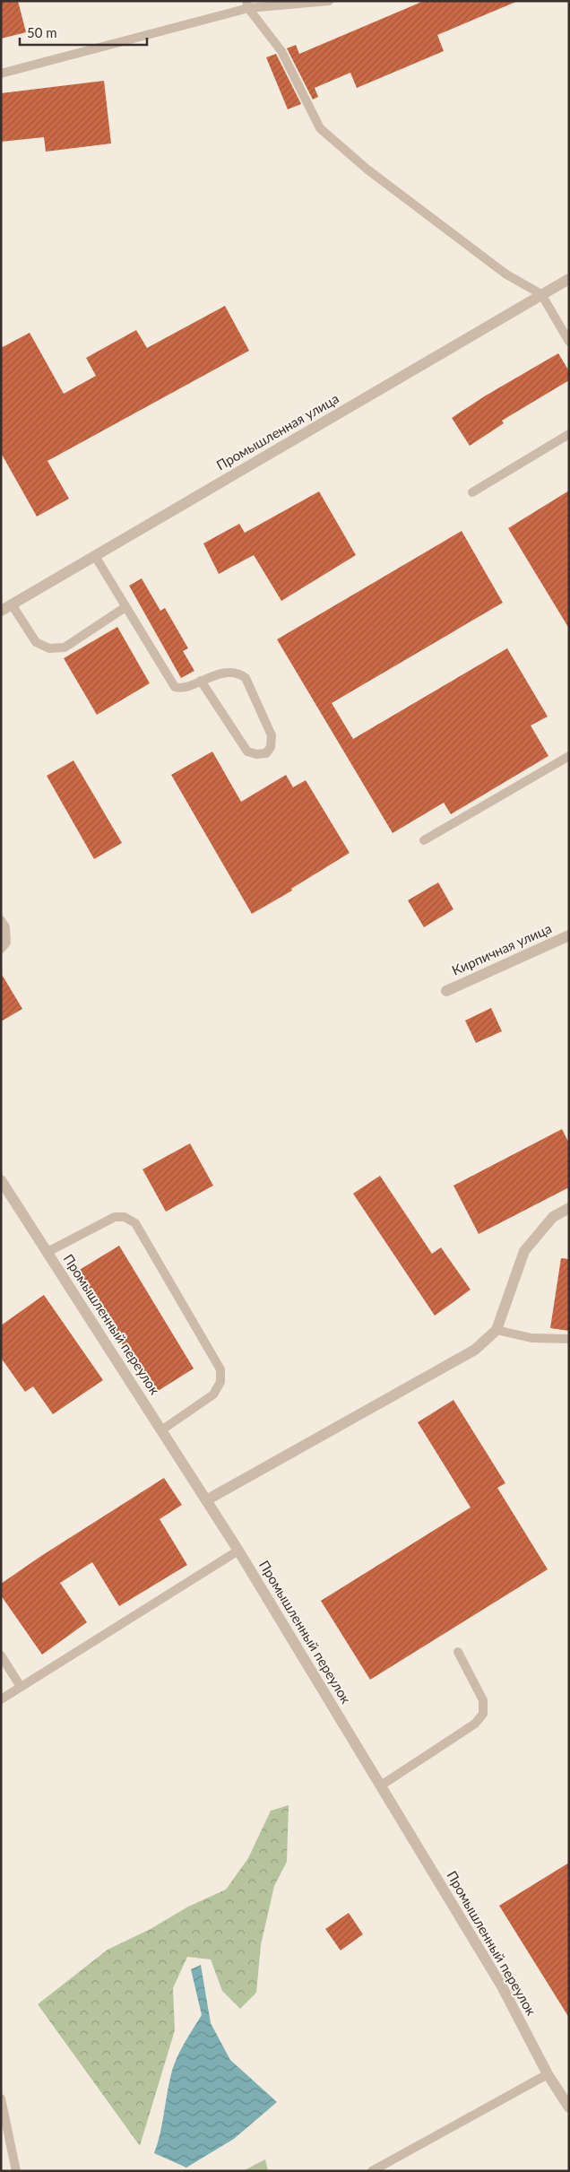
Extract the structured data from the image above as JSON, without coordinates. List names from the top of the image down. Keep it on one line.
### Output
{"streets":{"street":["Промышленная улица","Кирпичная улица","Промышленный переулок"]},"scale_bar":"50 m"}
